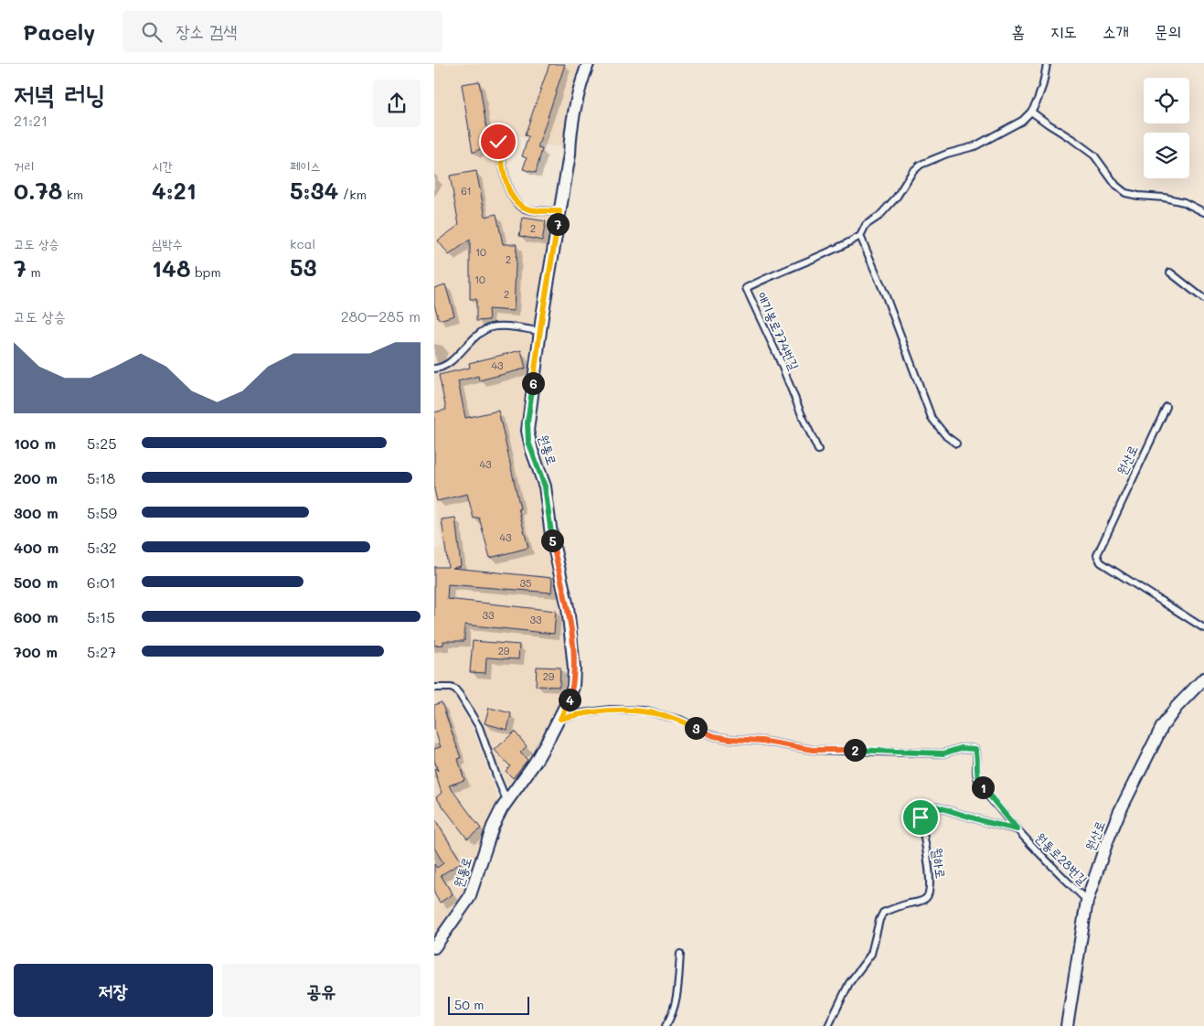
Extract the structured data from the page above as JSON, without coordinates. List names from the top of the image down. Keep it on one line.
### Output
{"streets":{"street":["원통로","원산로"],"lane":["애기봉로774번길","원통로28번길","월하로"]},"crossings":[["원통로","원통로28번길"],["원산로","원통로28번길"],["원통로28번길","월하로"]],"house_numbers":["61","2","10","2","10","2","43","43","43","35","33","33","29","29"],"scale_bar":"50 m","page":{"header":"Pacely","search":"장소 검색","nav":["홈","지도","소개","문의"],"heading":["저녁 러닝","21:21"],"stats":[["거리","0.78 km"],["시간","4:21"],["페이스","5:34 /km"],["고도 상승","7 m"],["심박수","148 bpm"],["kcal","53"]],"pins":["7","6","5","4","3","2","1"],"chart":["고도 상승","280–285 m"],"list":[{"name":"100 m","note":"5:25"},{"name":"200 m","note":"5:18"},{"name":"300 m","note":"5:59"},{"name":"400 m","note":"5:32"},{"name":"500 m","note":"6:01"},{"name":"600 m","note":"5:15"},{"name":"700 m","note":"5:27"}],"buttons":["저장","공유"],"scale":"50 m"}}
